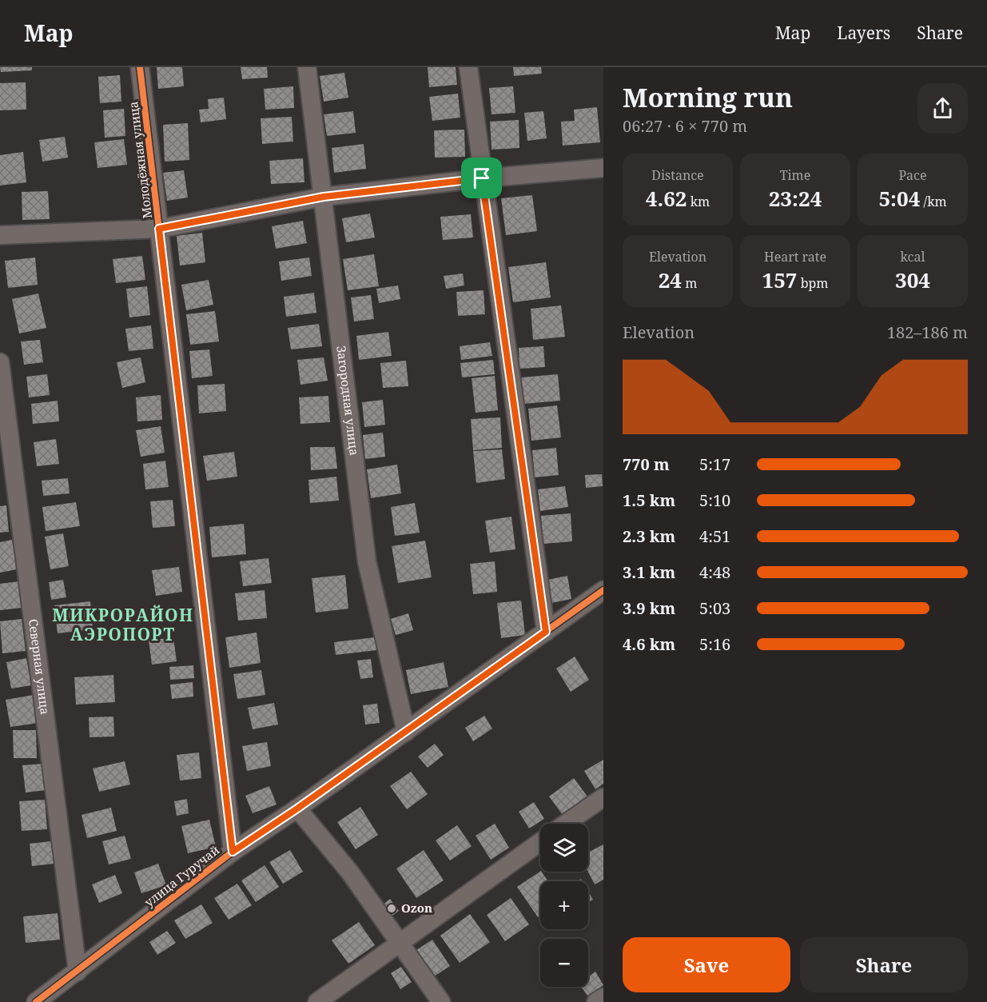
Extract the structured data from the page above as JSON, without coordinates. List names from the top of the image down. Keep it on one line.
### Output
{"streets":{"street":["Молодёжная улица","Загородная улица","Северная улица","улица Гуручай"]},"crossings":[["Молодёжная улица","улица Гуручай"],["Загородная улица","улица Гуручай"],["Северная улица","улица Гуручай"]],"districts":["МИКРОРАЙОН АЭРОПОРТ"],"places":["Ozon"],"page":{"header":"Map","nav":["Map","Layers","Share"],"heading":["Morning run","06:27 · 6 × 770 m"],"stats":[["Distance","4.62 km"],["Time","23:24"],["Pace","5:04 /km"],["Elevation","24 m"],["Heart rate","157 bpm"],["kcal","304"]],"chart":["Elevation","182–186 m"],"list":[{"name":"770 m","note":"5:17"},{"name":"1.5 km","note":"5:10"},{"name":"2.3 km","note":"4:51"},{"name":"3.1 km","note":"4:48"},{"name":"3.9 km","note":"5:03"},{"name":"4.6 km","note":"5:16"}],"map_buttons":["+","−"],"buttons":["Save","Share"]}}
